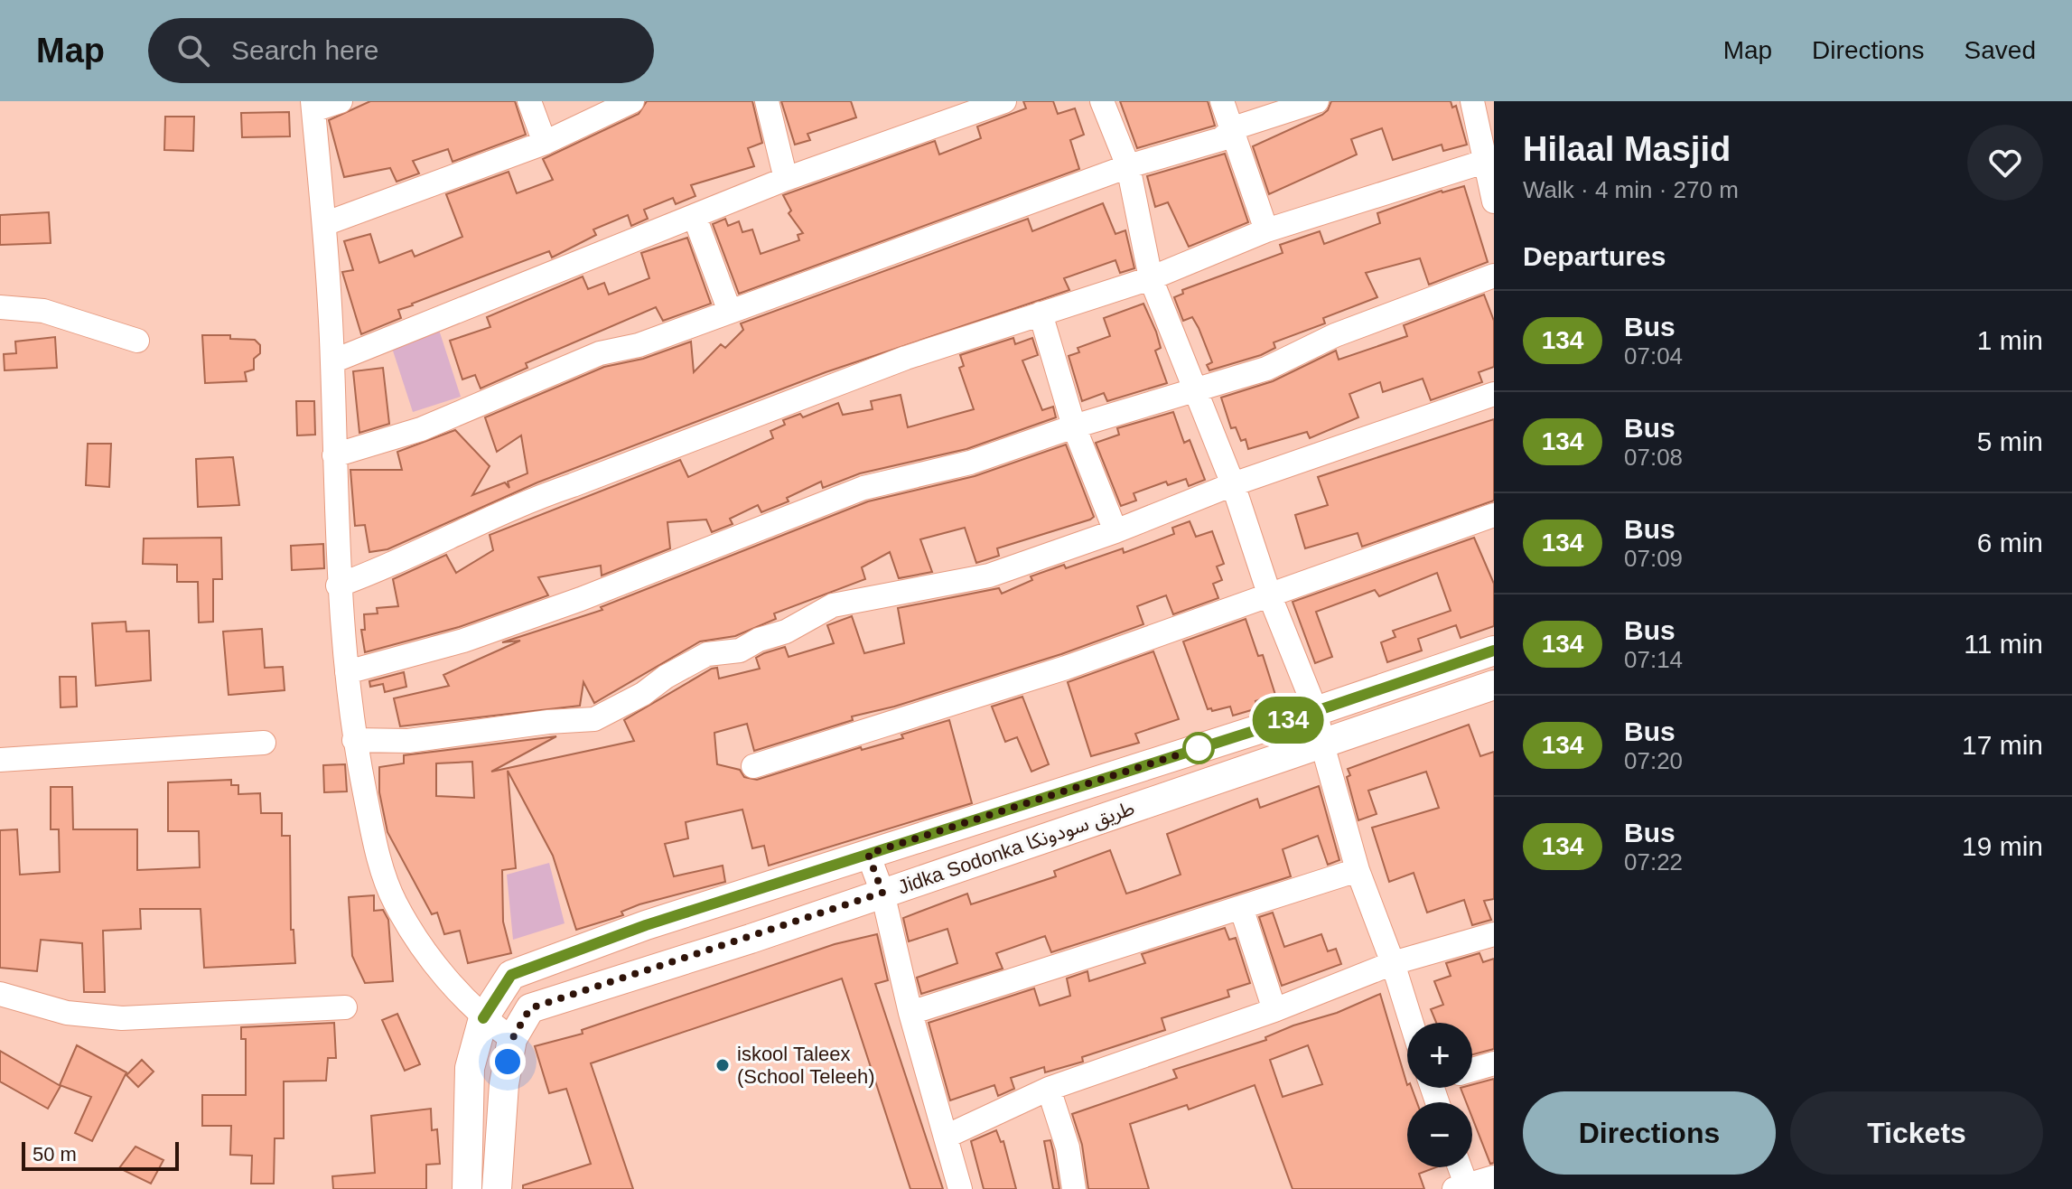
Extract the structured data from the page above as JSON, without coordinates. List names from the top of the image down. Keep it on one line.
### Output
{"streets":{"main road":["Jidka Sodonka طريق سودونكا"]},"places":["iskool Taleex (School Teleeh)"],"lines":["bus line 134"],"scale_bar":"50 m","page":{"header":"Map","search":"Search here","nav":["Map","Directions","Saved"],"on_map":"134","heading":[["Hilaal Masjid","Walk · 4 min · 270 m"],"Departures"],"list":[{"mark":"134","name":"Bus","note":"07:04","value":"1 min"},{"mark":"134","name":"Bus","note":"07:08","value":"5 min"},{"mark":"134","name":"Bus","note":"07:09","value":"6 min"},{"mark":"134","name":"Bus","note":"07:14","value":"11 min"},{"mark":"134","name":"Bus","note":"07:20","value":"17 min"},{"mark":"134","name":"Bus","note":"07:22","value":"19 min"}],"map_buttons":["+","−"],"buttons":["Directions","Tickets"],"scale":"50 m"}}
